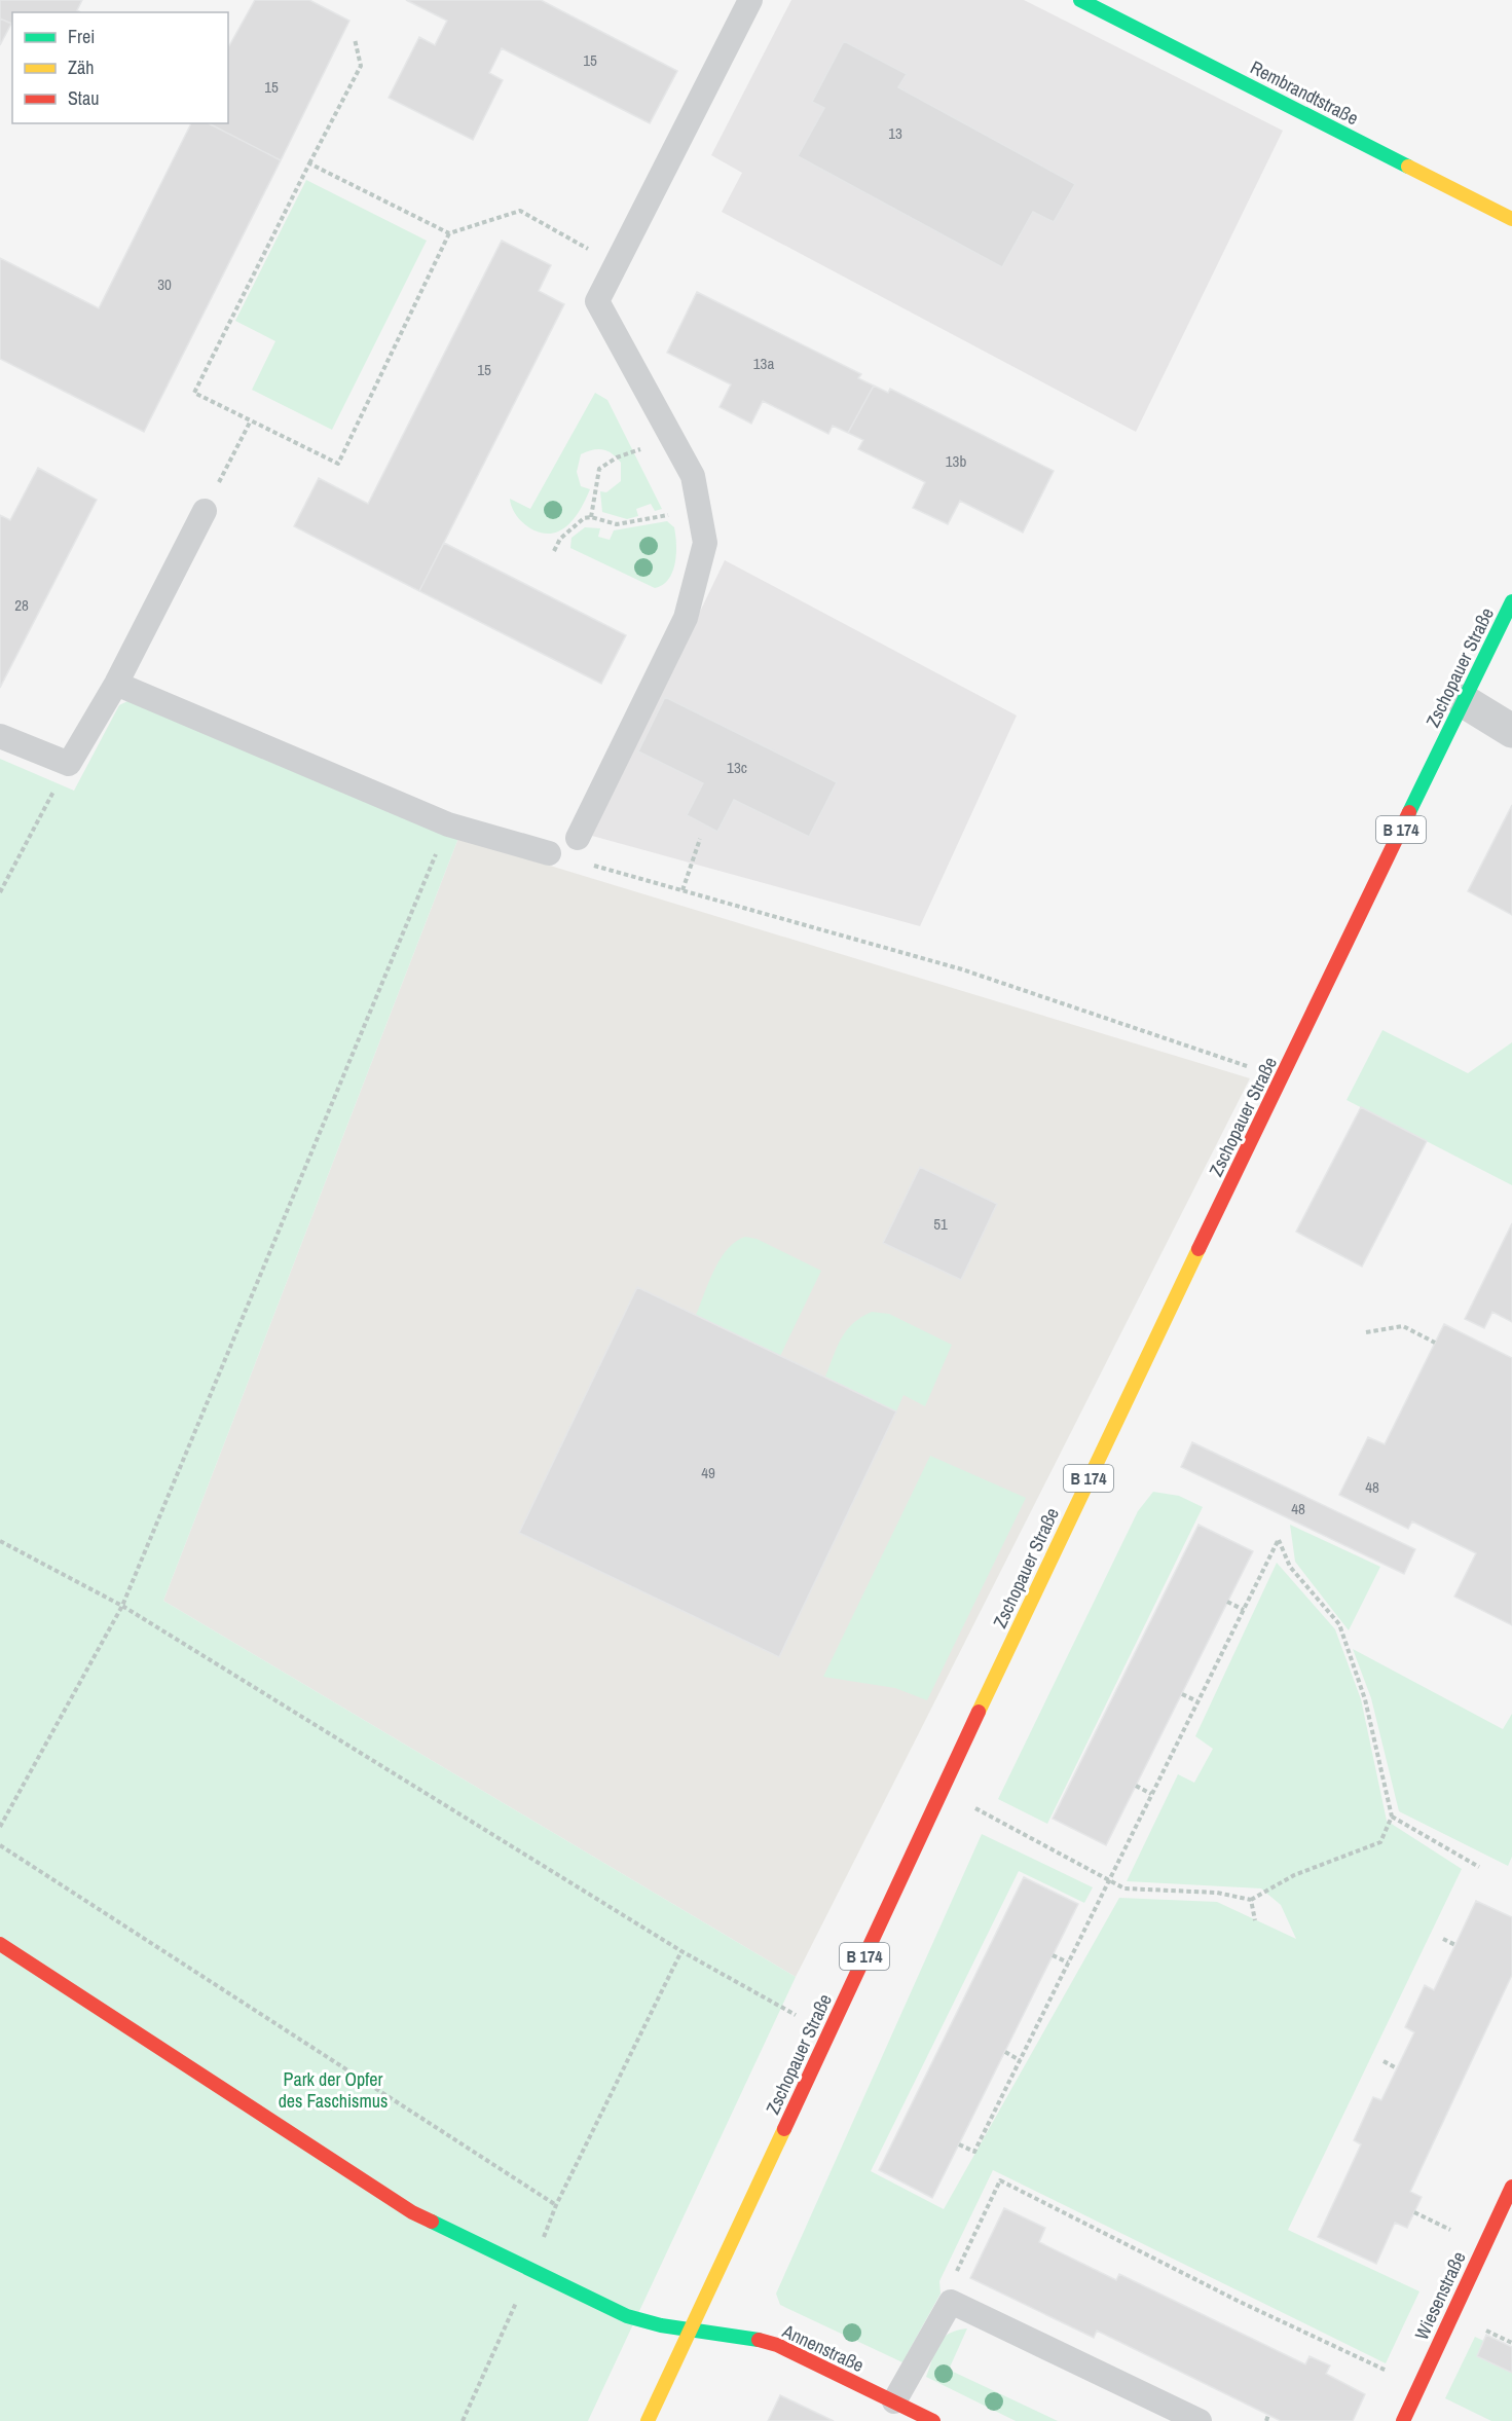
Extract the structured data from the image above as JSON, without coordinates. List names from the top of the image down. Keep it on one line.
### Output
{"streets":{"main road":["Rembrandtstraße","Zschopauer Straße","B 174","Wiesenstraße","Annenstraße"]},"crossings":[["Zschopauer Straße","Annenstraße"]],"parks":["Park der Opfer des Faschismus"],"house_numbers":["15","15","13","30","13a","15","13b","28","13c","51","49","48","48"],"legend":["Frei","Zäh","Stau"]}
